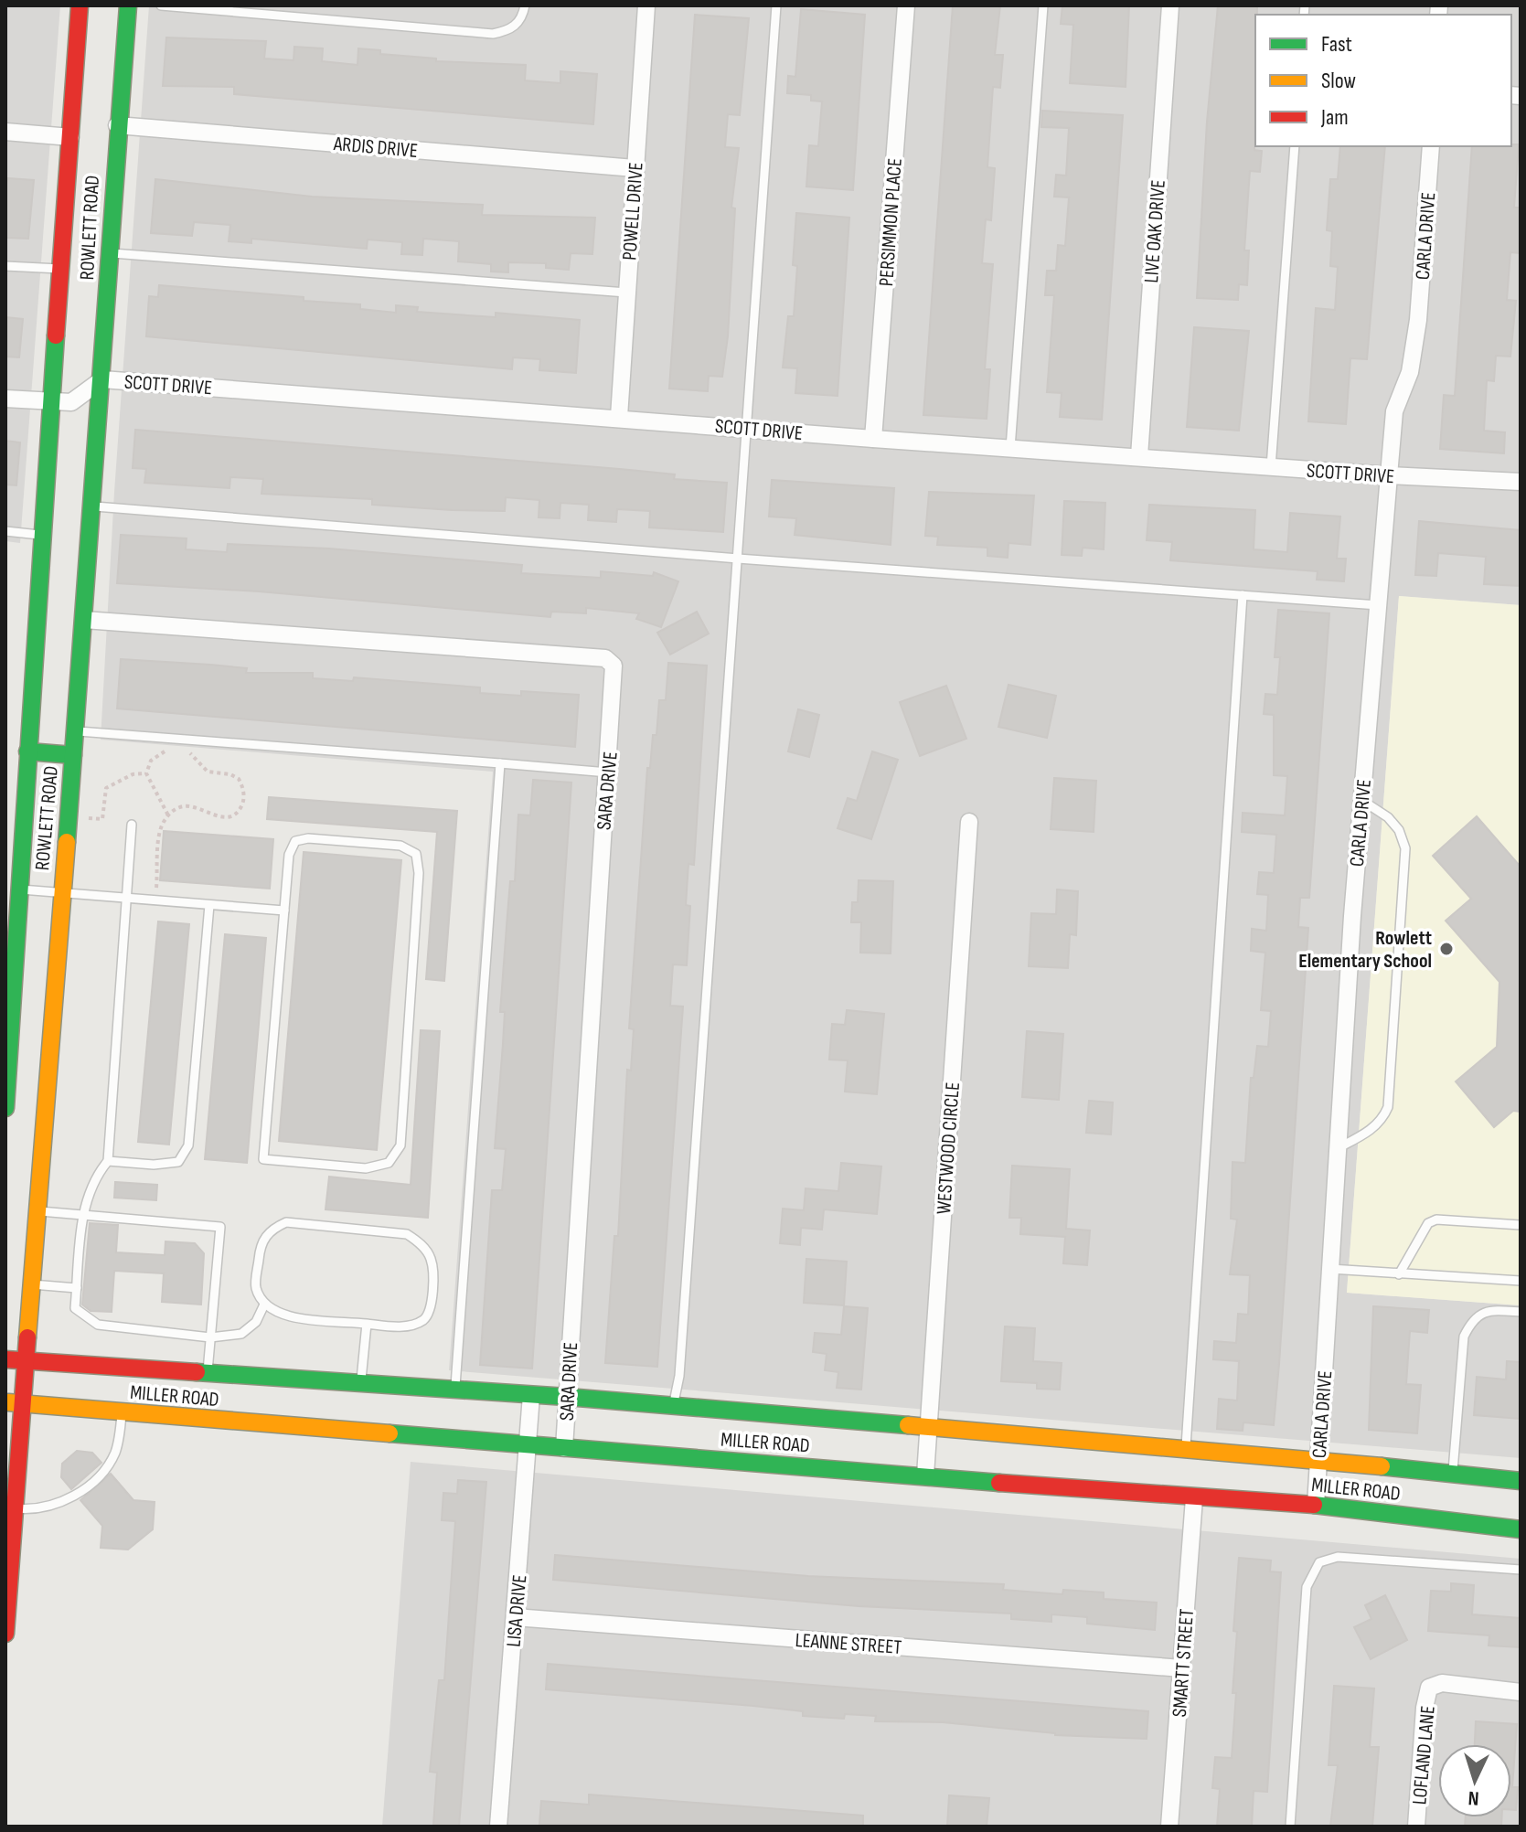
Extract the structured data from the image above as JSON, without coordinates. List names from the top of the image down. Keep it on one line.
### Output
{"streets":{"main road":["ROWLETT ROAD","MILLER ROAD"],"street":["ARDIS DRIVE","POWELL DRIVE","PERSIMMON PLACE","LIVE OAK DRIVE","CARLA DRIVE","SCOTT DRIVE","SARA DRIVE","WESTWOOD CIRCLE","LISA DRIVE","LEANNE STREET","SMARTT STREET","LOFLAND LANE"]},"crossings":[["ARDIS DRIVE","POWELL DRIVE"],["ARDIS DRIVE","ROWLETT ROAD"],["POWELL DRIVE","SCOTT DRIVE"],["PERSIMMON PLACE","SCOTT DRIVE"],["ROWLETT ROAD","SCOTT DRIVE"],["ROWLETT ROAD","SARA DRIVE"],["ROWLETT ROAD","MILLER ROAD"],["LIVE OAK DRIVE","SCOTT DRIVE"],["CARLA DRIVE","SCOTT DRIVE"],["CARLA DRIVE","MILLER ROAD"],["SARA DRIVE","MILLER ROAD"],["WESTWOOD CIRCLE","MILLER ROAD"],["MILLER ROAD","LISA DRIVE"],["MILLER ROAD","SMARTT STREET"],["LISA DRIVE","LEANNE STREET"],["LEANNE STREET","SMARTT STREET"]],"places":["Rowlett Elementary School"],"legend":["Fast","Slow","Jam"],"north":"bottom"}
